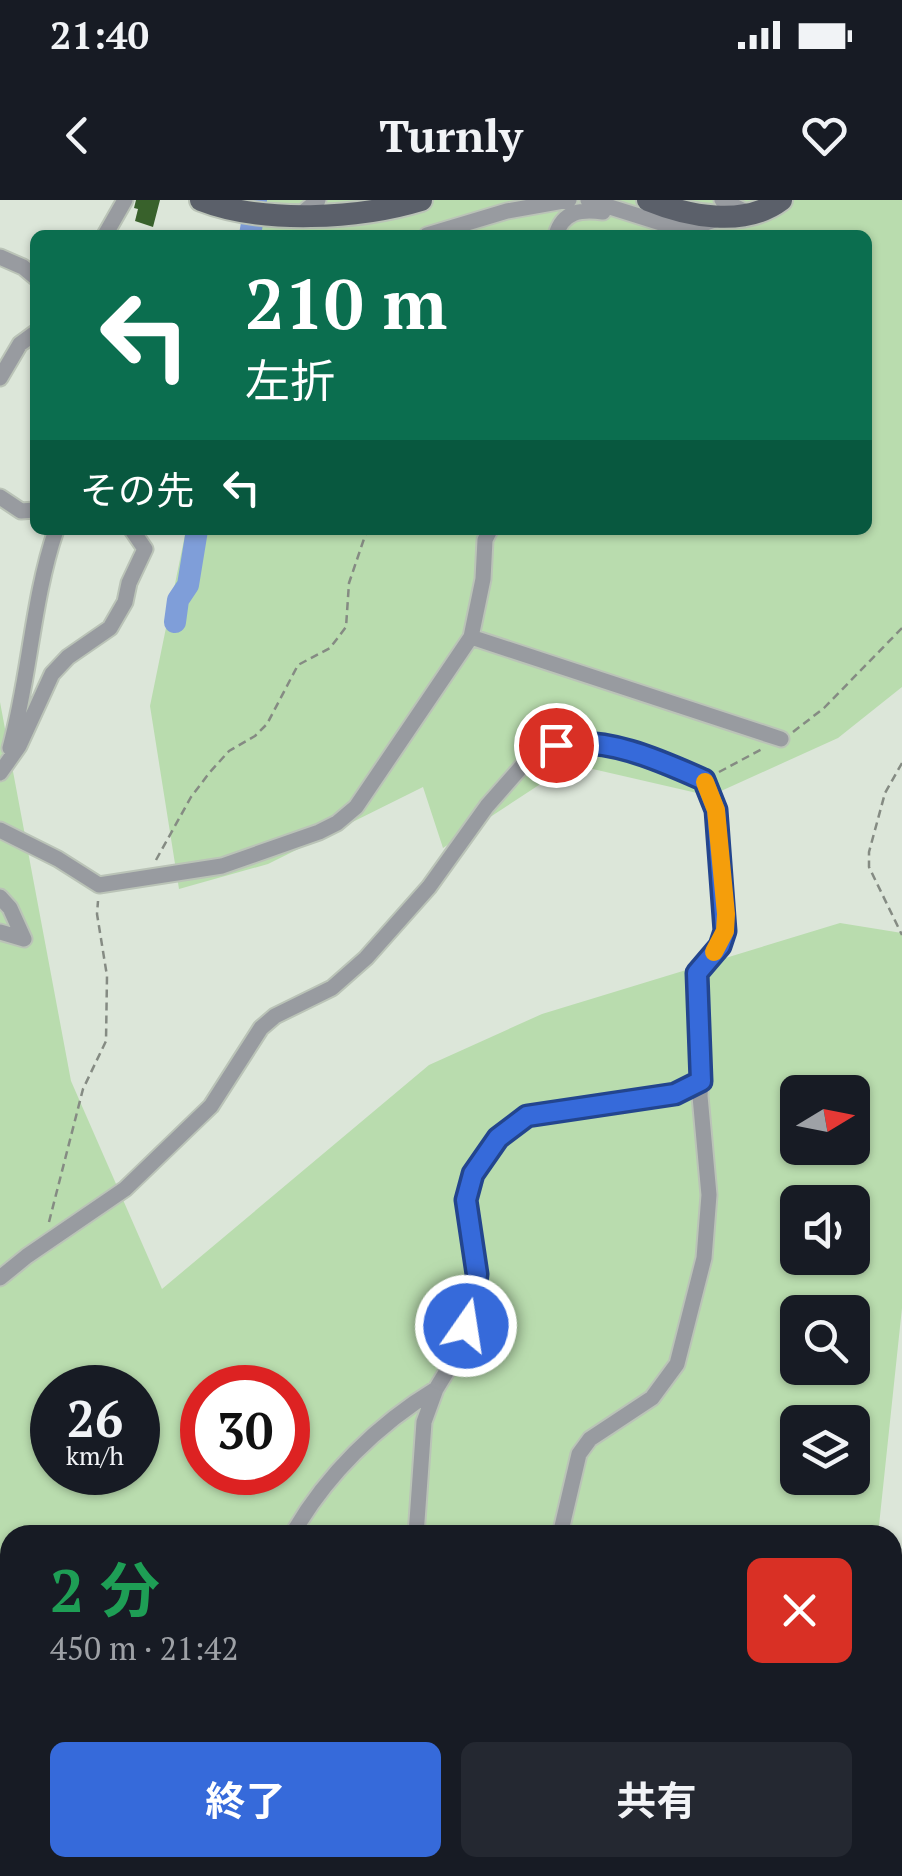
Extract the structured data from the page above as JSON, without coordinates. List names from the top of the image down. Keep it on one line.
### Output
{"north":"right","page":{"status":"21:40","header":"Turnly","turn":["210 m","左折"],"then":"その先","speed":"26 km/h","limit":"30","heading":["2 分","450 m · 21:42"],"buttons":["終了","共有"]}}
